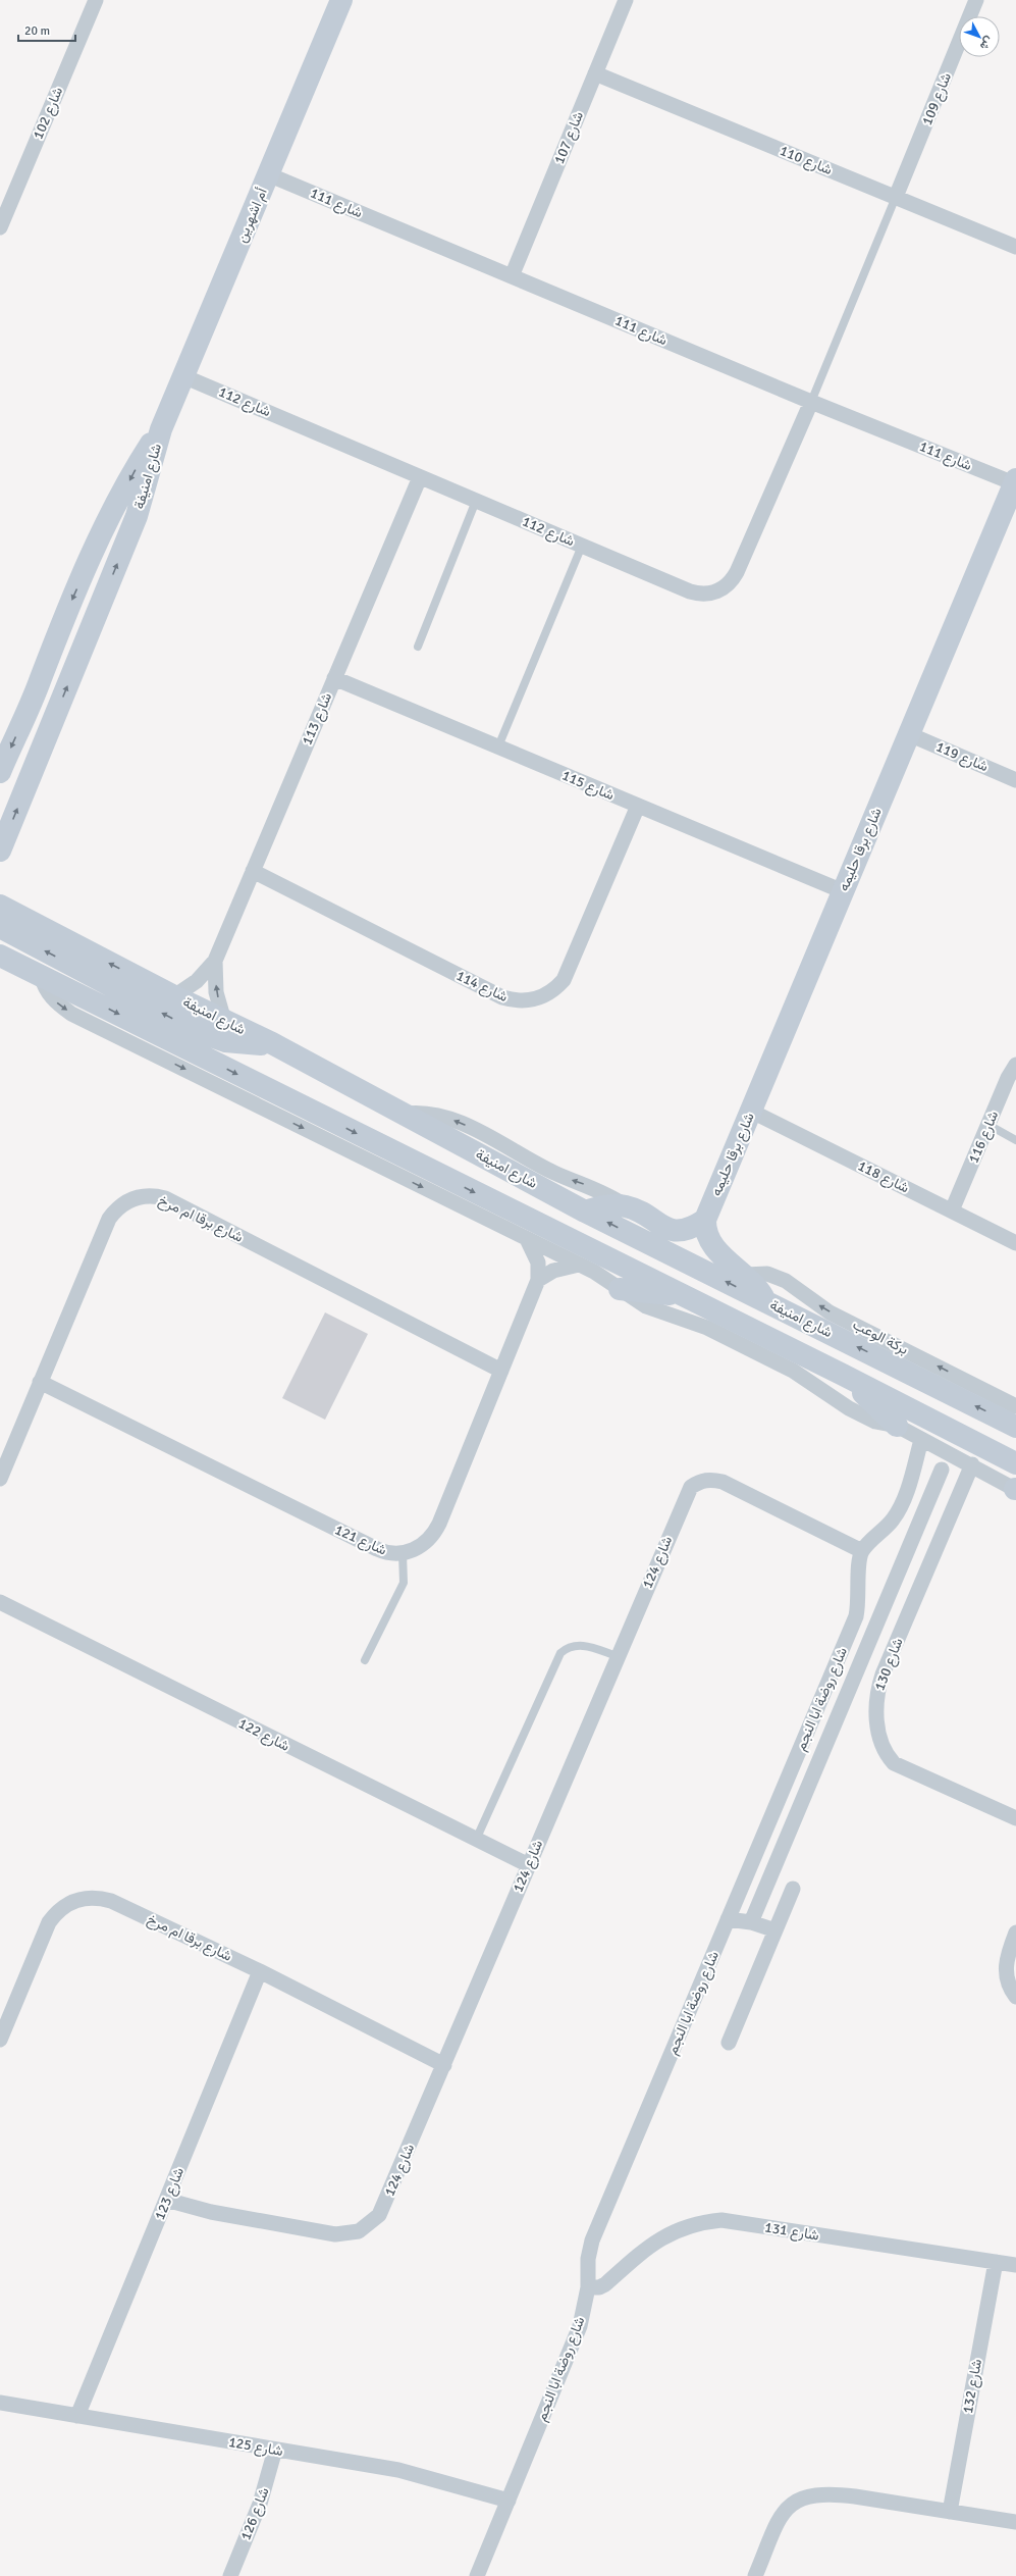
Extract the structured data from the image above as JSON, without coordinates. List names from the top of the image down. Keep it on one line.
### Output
{"streets":{"street":["شارع 109","شارع 102","شارع 107","شارع 110","شارع 111","أم اشهرين","شارع 112","شارع امنيفة","شارع 113","شارع 119","شارع 115","شارع برقا حليمه","شارع 114","شارع 116","شارع 118","شارع برقا ام مرخ","بركة الوعب","شارع 121","شارع 124","شارع 130","شارع روضة ابا النجم","شارع 122","شارع 123","شارع 131","شارع 132","شارع 125","شارع 126"]},"crossings":[["شارع 109","شارع 110"],["شارع 107","شارع 110"],["شارع 107","شارع 111"],["شارع 111","أم اشهرين"],["شارع 111","شارع 112"],["شارع 111","شارع برقا حليمه"],["أم اشهرين","شارع 112"],["أم اشهرين","شارع امنيفة"],["شارع 112","شارع 113"],["شارع امنيفة","شارع 113"],["شارع 113","شارع 115"],["شارع 113","شارع 114"],["شارع 119","شارع برقا حليمه"],["شارع 115","شارع برقا حليمه"],["شارع 115","شارع 114"],["شارع برقا حليمه","شارع 118"],["شارع 116","شارع 118"],["شارع برقا ام مرخ","شارع 121"],["شارع برقا ام مرخ","شارع 124"],["شارع برقا ام مرخ","شارع 123"],["شارع 124","شارع روضة ابا النجم"],["شارع 124","شارع 122"],["شارع 124","شارع 123"],["شارع روضة ابا النجم","شارع 131"],["شارع روضة ابا النجم","شارع 125"],["شارع 123","شارع 125"],["شارع 131","شارع 132"],["شارع 125","شارع 126"]],"scale_bar":"20 m","north":"bottom right"}
